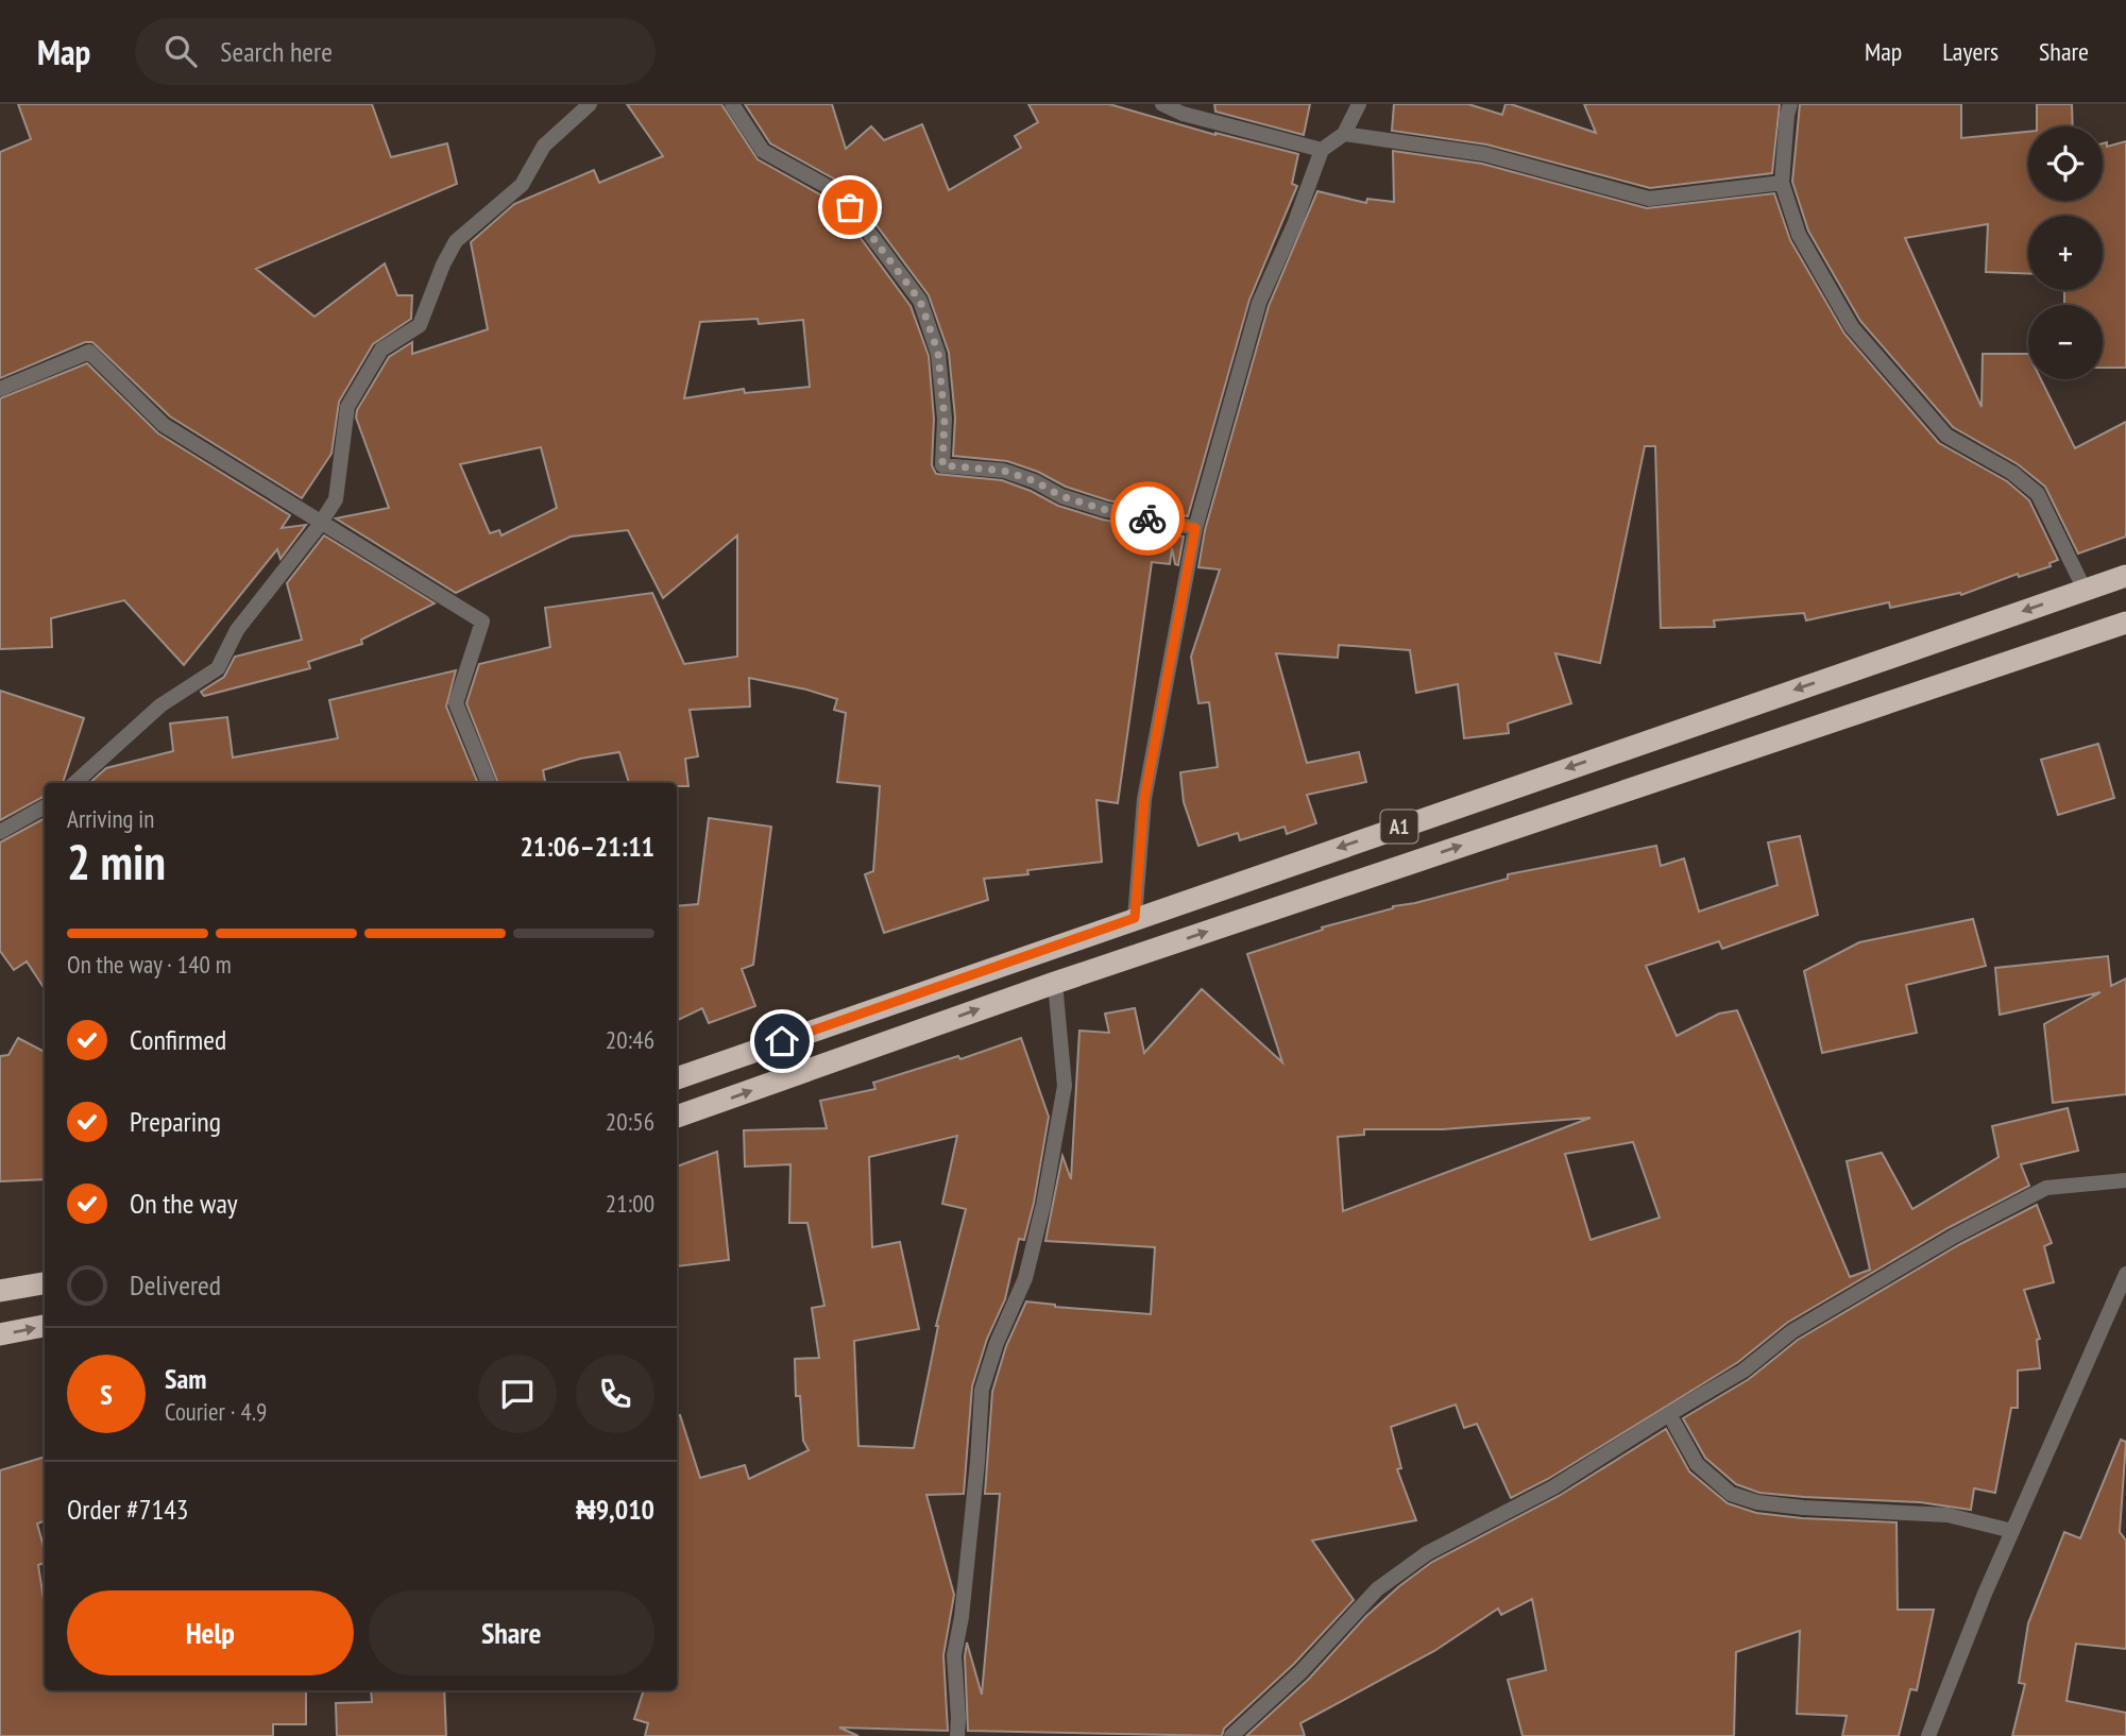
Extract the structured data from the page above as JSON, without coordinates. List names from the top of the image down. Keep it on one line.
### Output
{"streets":{"highway":["A1"]},"page":{"header":"Map","search":"Search here","nav":["Map","Layers","Share"],"map_buttons":["+","−"],"heading":["2 min","Arriving in","21:06–21:11"],"panel":["Sam","Courier · 4.9","Order #7143","₦9,010"],"bar":"On the way · 140 m","list":[["Confirmed","20:46"],["Preparing","20:56"],["On the way","21:00"],"Delivered"],"round":"S","buttons":["Help","Share"]}}
